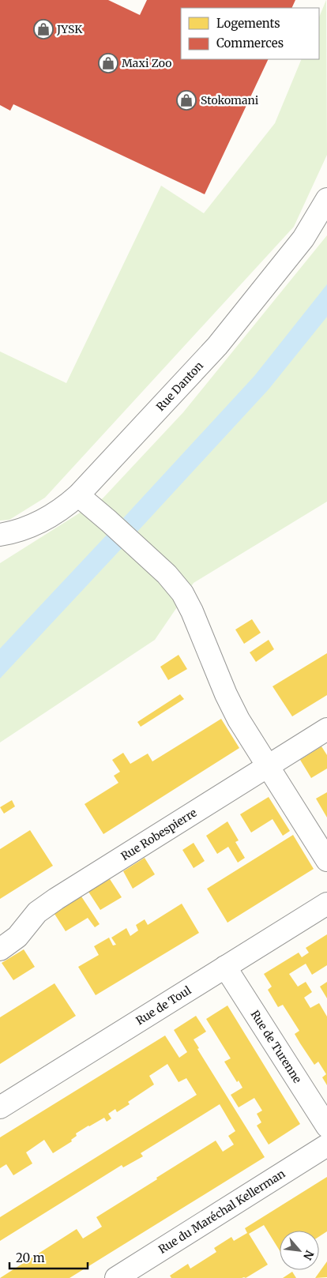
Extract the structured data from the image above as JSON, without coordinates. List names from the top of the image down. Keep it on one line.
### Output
{"streets":{"street":["Rue Danton","Rue Robespierre","Rue de Toul","Rue de Turenne","Rue du Maréchal Kellerman"]},"crossings":[["Rue de Toul","Rue de Turenne"]],"places":{"shop":["JYSK","Maxi Zoo","Stokomani"]},"legend":["Logements","Commerces"],"scale_bar":"20 m","north":"bottom right"}
